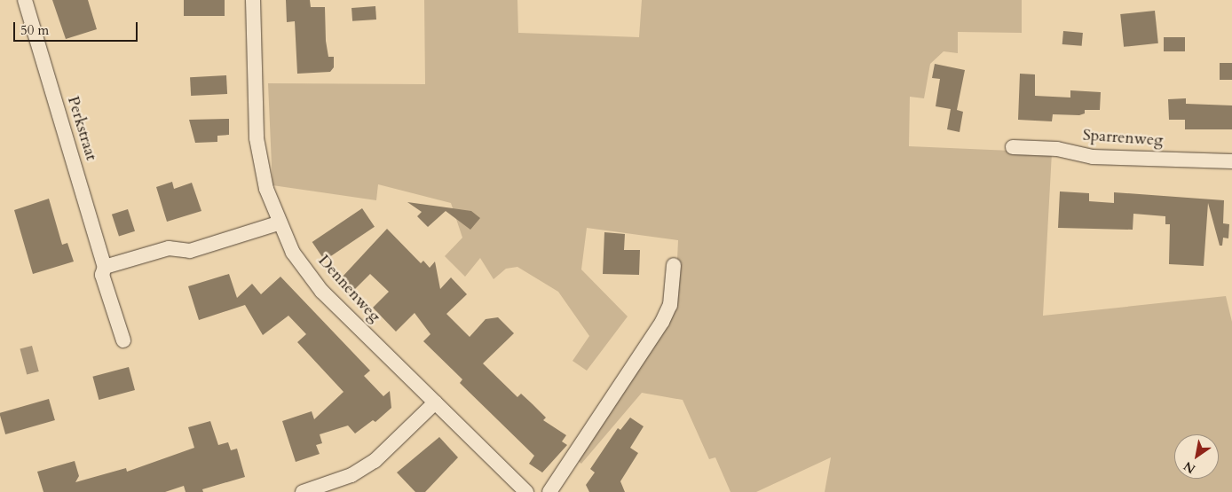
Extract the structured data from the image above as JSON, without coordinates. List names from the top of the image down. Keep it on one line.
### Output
{"streets":{"street":["Perkstraat","Sparrenweg","Dennenweg"]},"scale_bar":"50 m","north":"bottom left"}
